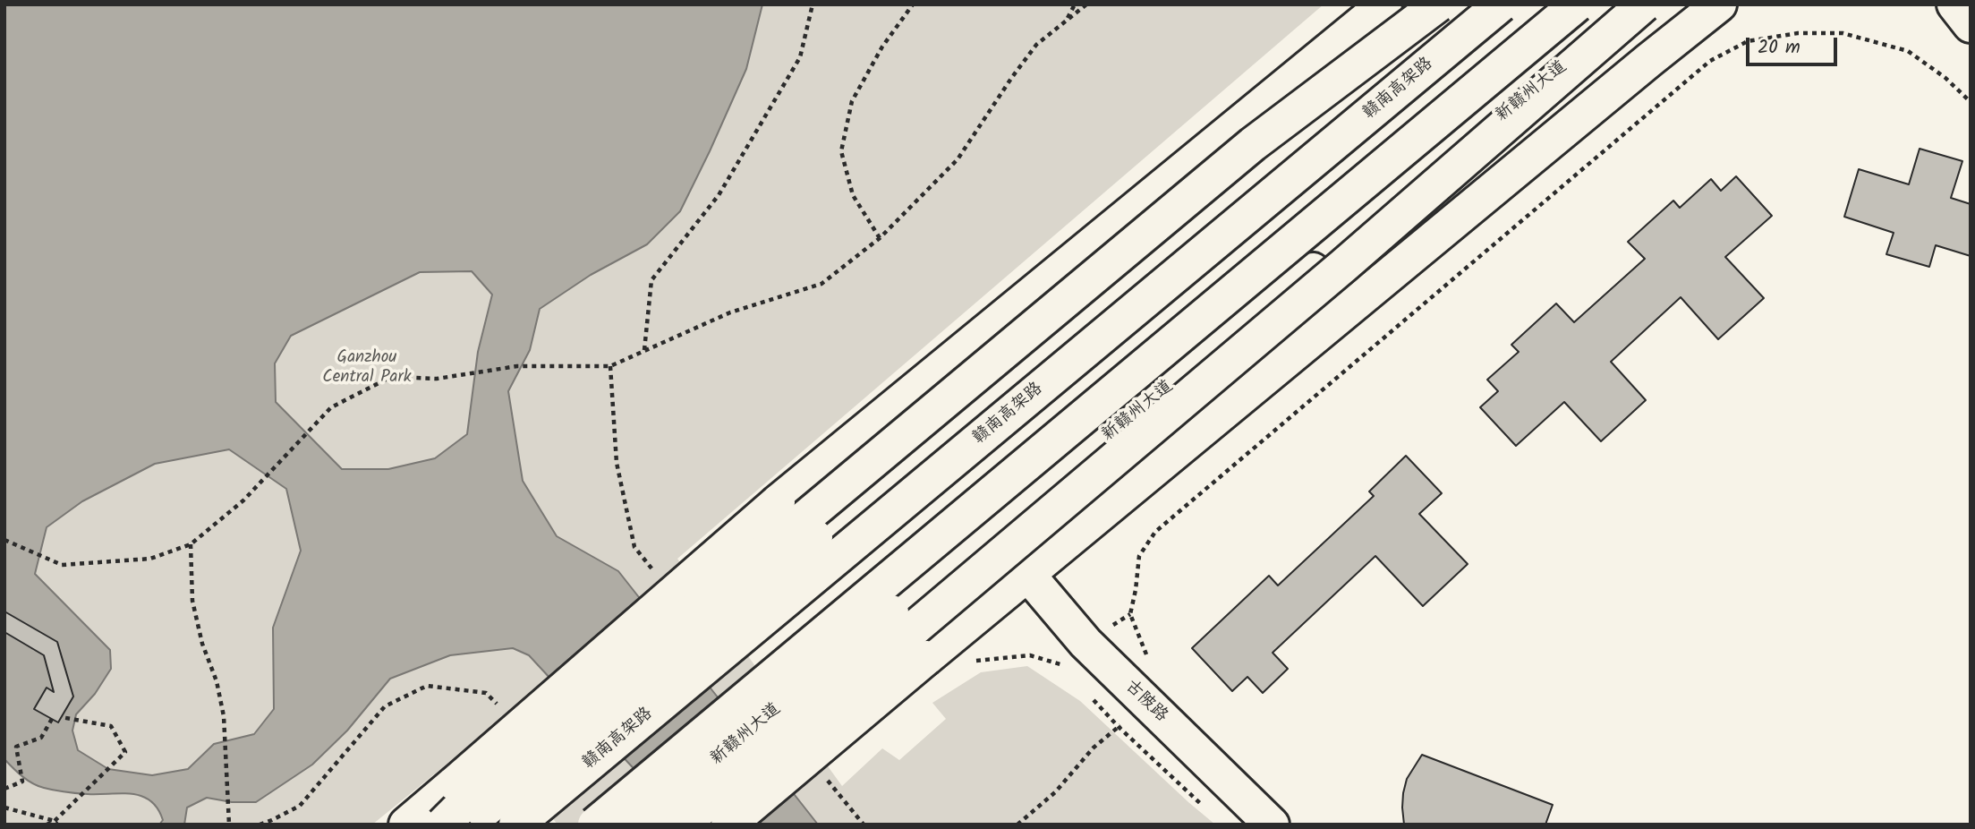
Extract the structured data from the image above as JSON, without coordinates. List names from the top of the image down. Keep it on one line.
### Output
{"streets":{"main road":["赣南高架路","新赣州大道","古陂路"]},"parks":["Ganzhou Central Park"],"scale_bar":"20 m"}
